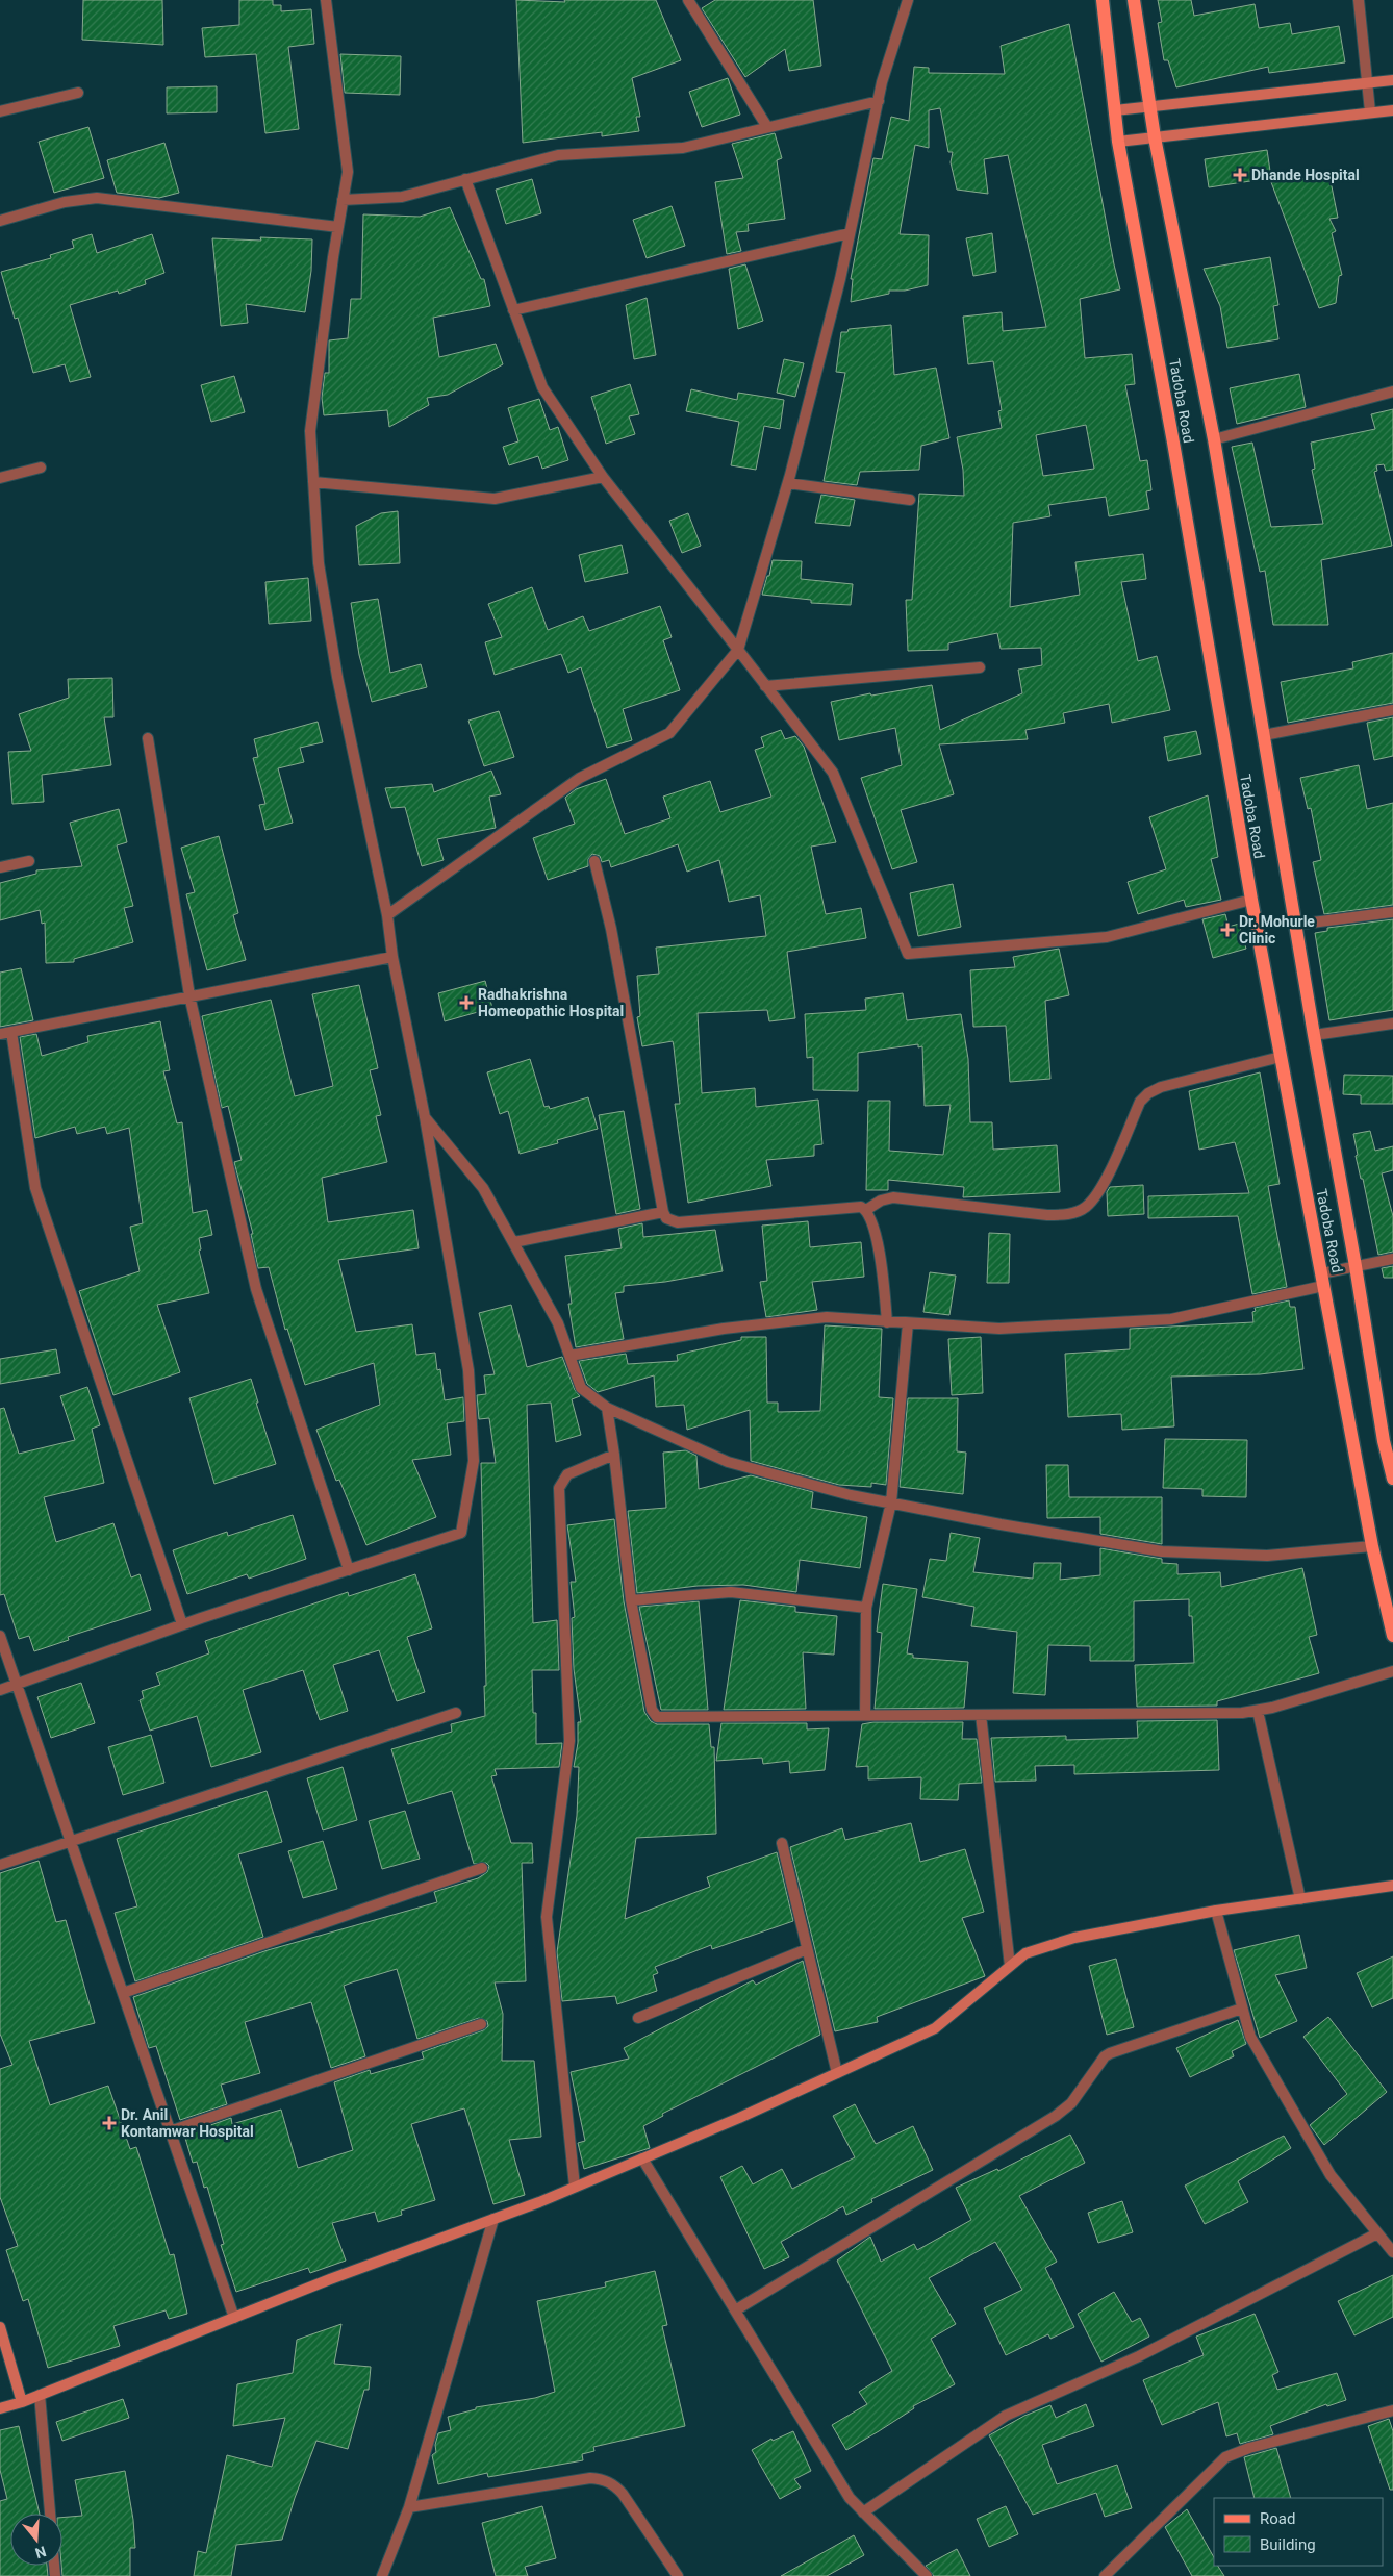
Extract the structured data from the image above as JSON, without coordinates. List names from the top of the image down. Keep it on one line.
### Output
{"streets":{"main road":["Tadoba Road"]},"places":{"health":["Dhande Hospital","Dr. Mohurle Clinic","Radhakrishna Homeopathic Hospital","Dr. Anil Kontamwar Hospital"]},"legend":["Road","Building"],"north":"bottom"}
